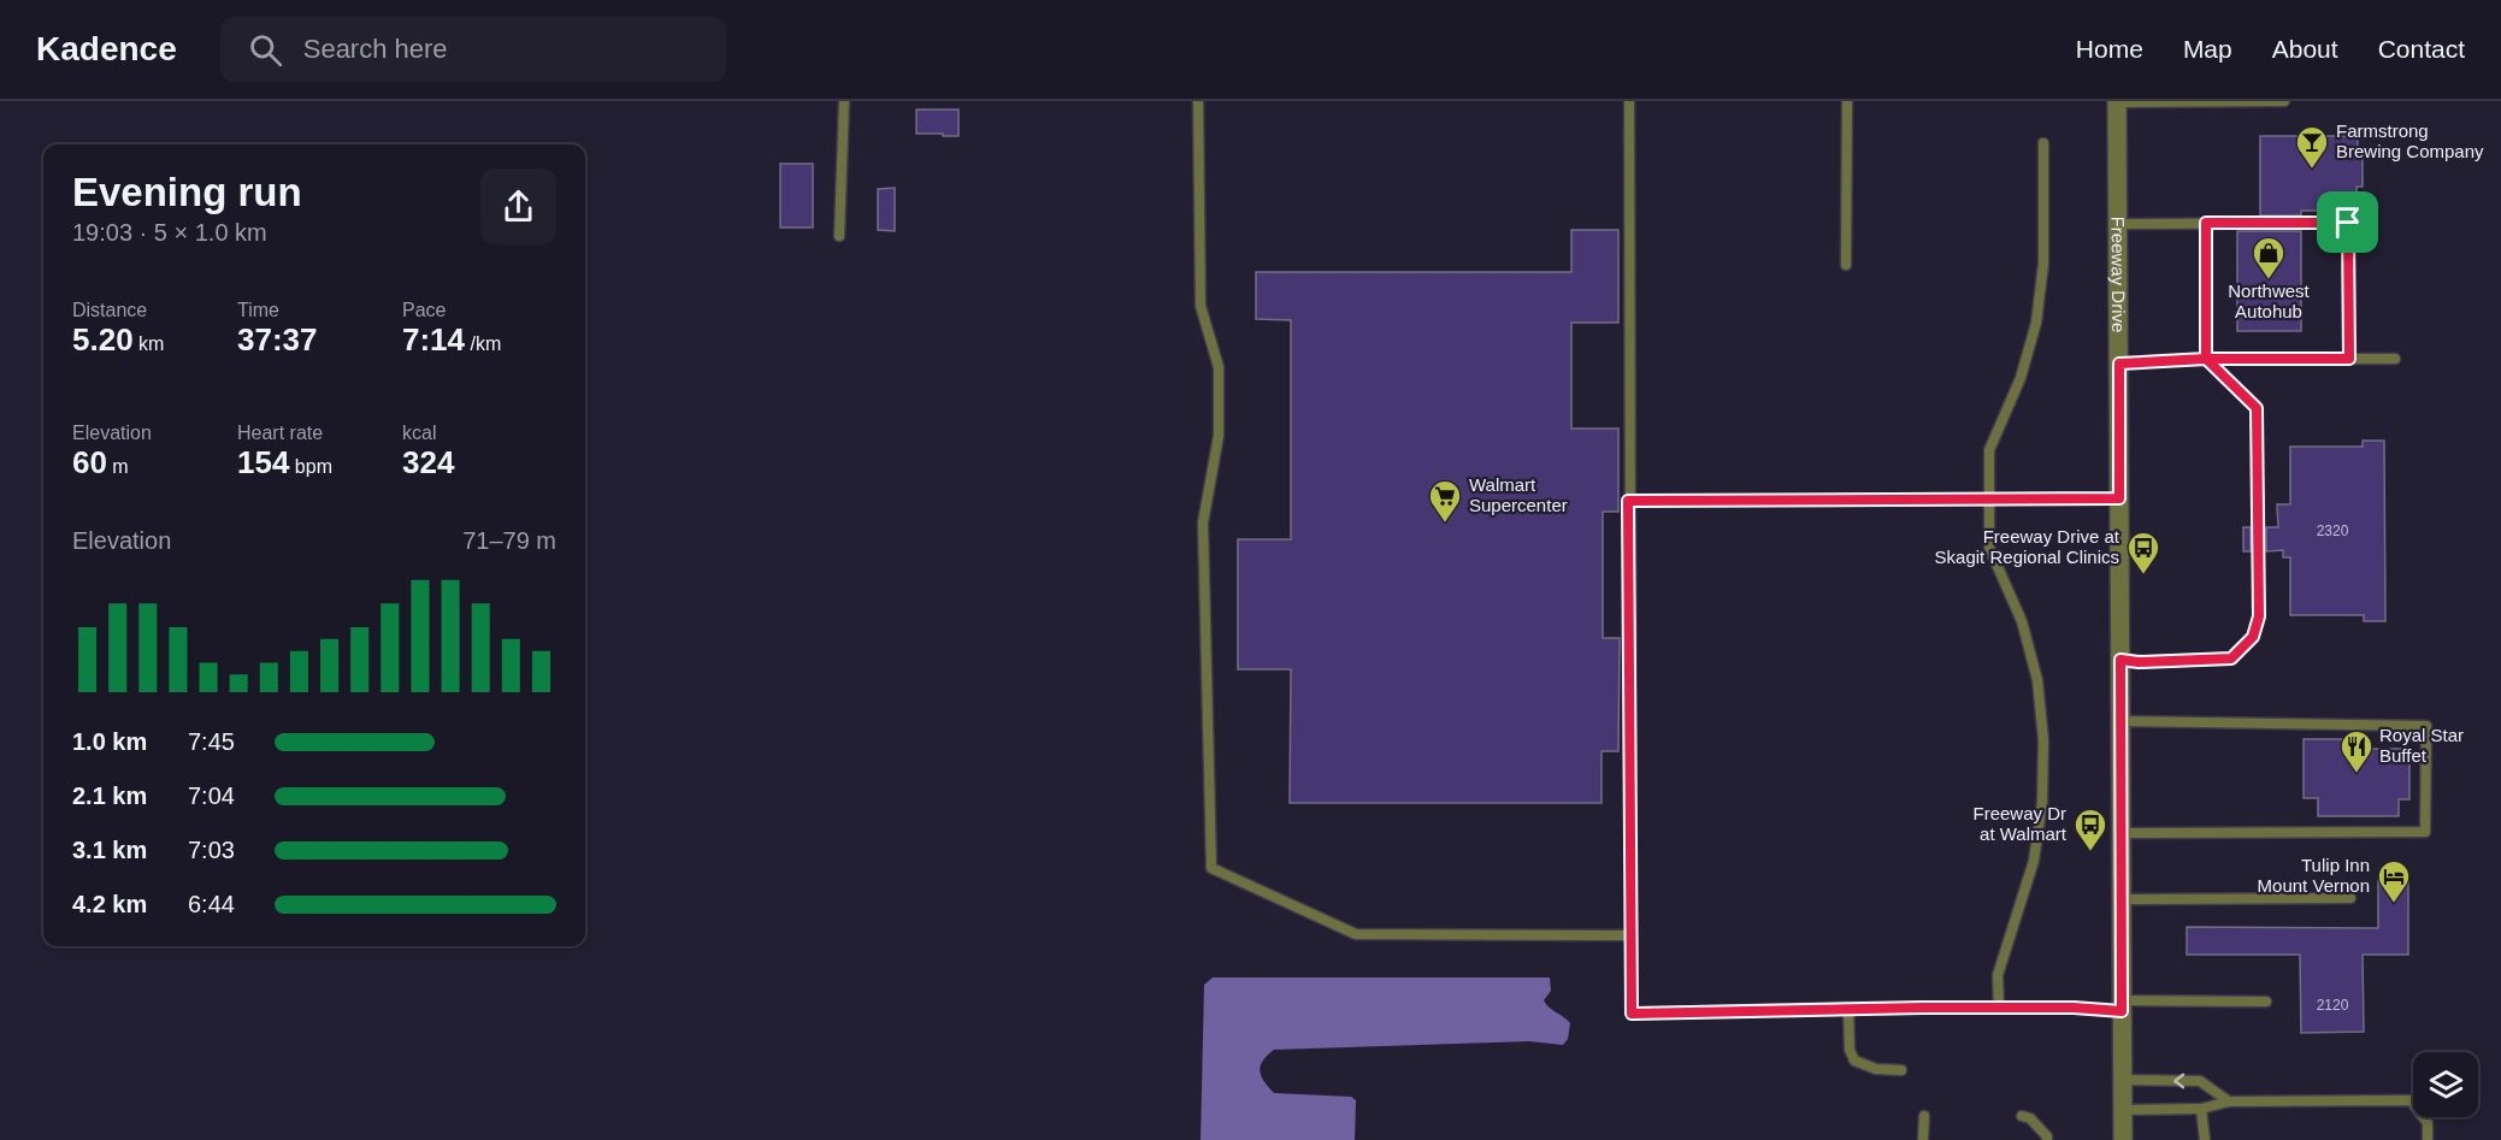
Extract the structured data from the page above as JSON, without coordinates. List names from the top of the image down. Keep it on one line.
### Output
{"streets":{"street":["Freeway Drive"]},"places":{"bar":["Farmstrong Brewing Company"],"shop":["Northwest Autohub"],"supermarket":["Walmart Supercenter"],"bus stop":["Freeway Drive at Skagit Regional Clinics","Freeway Dr at Walmart"],"restaurant":["Royal Star Buffet"],"hotel":["Tulip Inn Mount Vernon"]},"house_numbers":["2320","2120"],"page":{"header":"Kadence","search":"Search here","nav":["Home","Map","About","Contact"],"heading":["Evening run","19:03 · 5 × 1.0 km"],"stats":[["Distance","5.20 km"],["Time","37:37"],["Pace","7:14 /km"],["Elevation","60 m"],["Heart rate","154 bpm"],["kcal","324"]],"chart":["Elevation","71–79 m"],"list":[{"name":"1.0 km","note":"7:45"},{"name":"2.1 km","note":"7:04"},{"name":"3.1 km","note":"7:03"},{"name":"4.2 km","note":"6:44"}]}}
